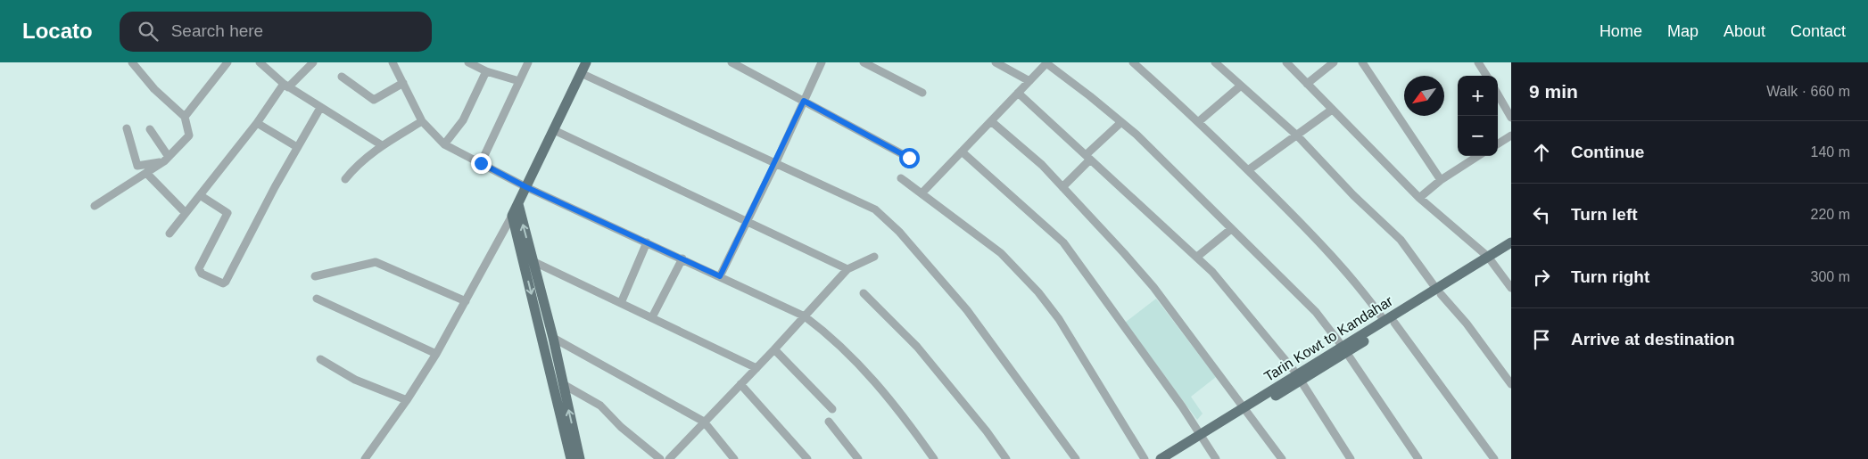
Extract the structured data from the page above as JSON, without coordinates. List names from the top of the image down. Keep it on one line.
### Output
{"streets":{"main road":["Tarin Kowt to Kandahar"]},"north":"bottom left","page":{"header":"Locato","search":"Search here","nav":["Home","Map","About","Contact"],"heading":["9 min","Walk · 660 m"],"map_buttons":["+","−"],"list":[["Continue","140 m"],["Turn left","220 m"],["Turn right","300 m"],"Arrive at destination"]}}
